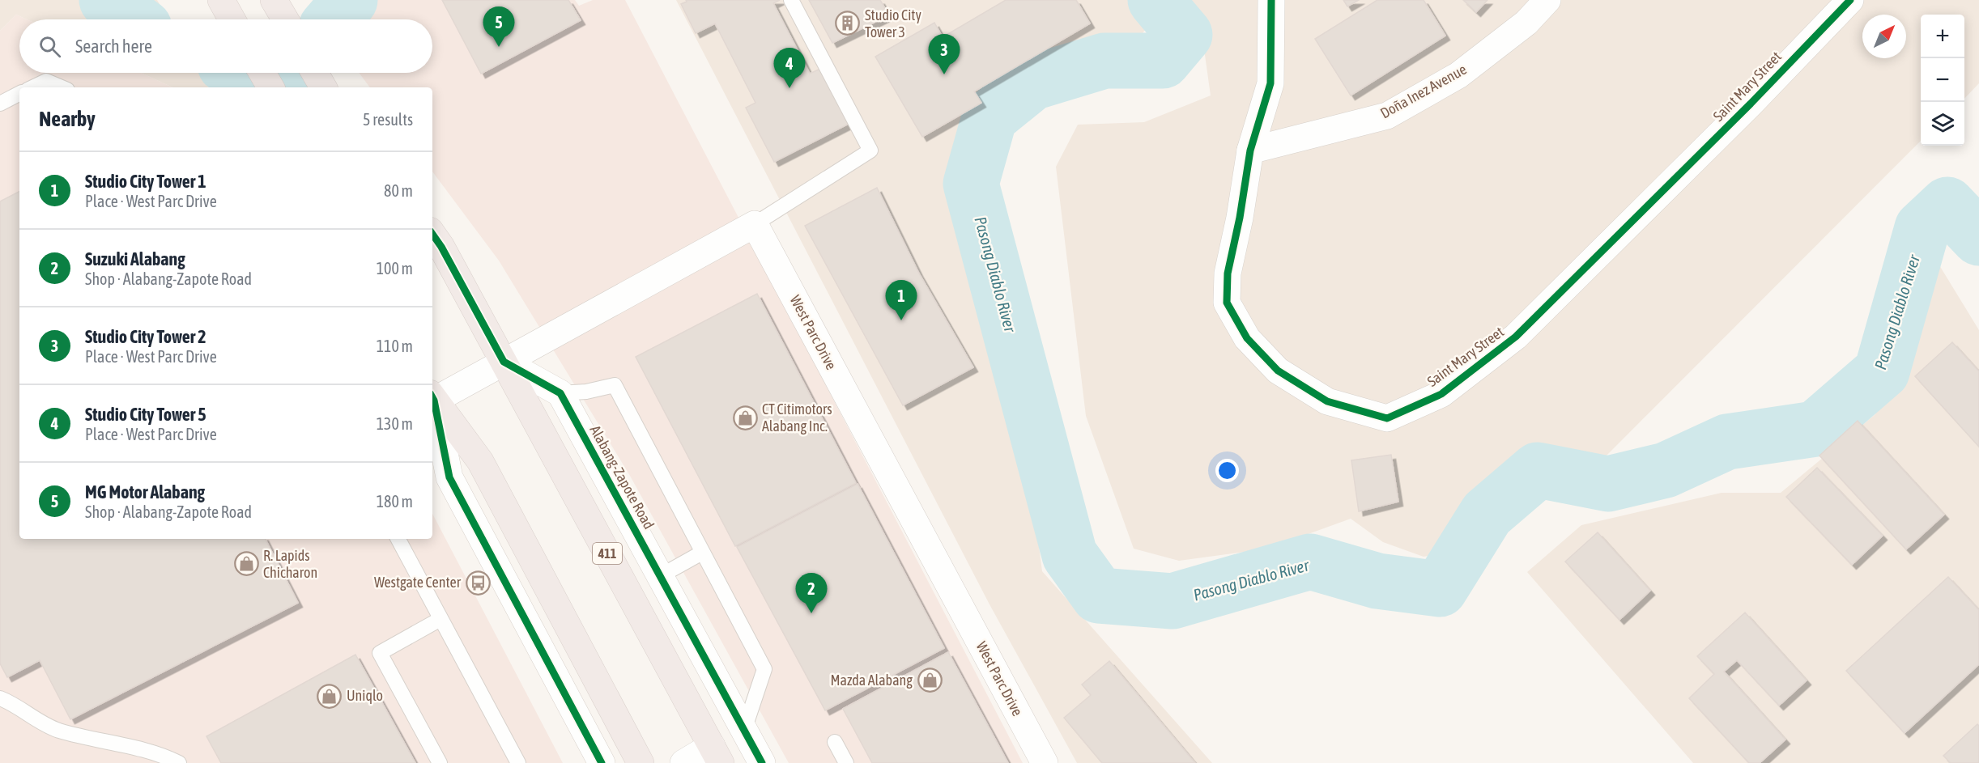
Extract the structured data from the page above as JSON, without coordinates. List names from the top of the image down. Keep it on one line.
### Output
{"streets":{"highway":["411"],"street":["Saint Mary Street","Doña Inez Avenue","West Parc Drive","Alabang-Zapote Road"]},"crossings":[["Saint Mary Street","Doña Inez Avenue"]],"water":["Pasong Diablo River"],"places":{"building":["Studio City Tower 3"],"shop":["CT Citimotors Alabang Inc.","R. Lapids Chicharon","Mazda Alabang","Uniqlo"],"bus stop":["Westgate Center"]},"north":"top right","page":{"pins":["5","3","4","1","2"],"map_buttons":["+","−"],"search":"Search here","heading":["Nearby","5 results"],"list":[{"mark":"1","name":"Studio City Tower 1","note":"Place · West Parc Drive","value":"80 m"},{"mark":"2","name":"Suzuki Alabang","note":"Shop · Alabang-Zapote Road","value":"100 m"},{"mark":"3","name":"Studio City Tower 2","note":"Place · West Parc Drive","value":"110 m"},{"mark":"4","name":"Studio City Tower 5","note":"Place · West Parc Drive","value":"130 m"},{"mark":"5","name":"MG Motor Alabang","note":"Shop · Alabang-Zapote Road","value":"180 m"}]}}
